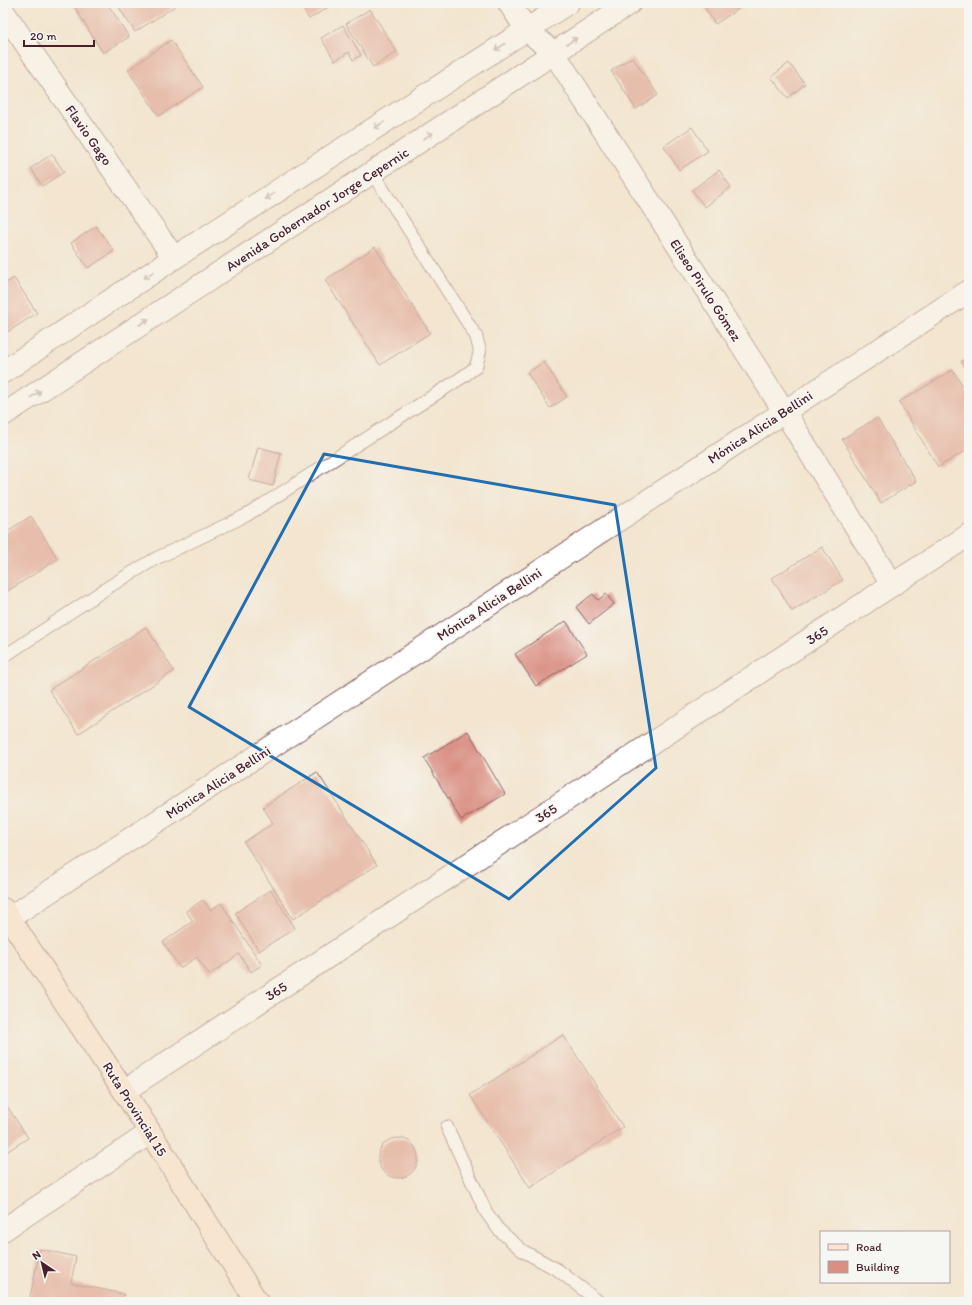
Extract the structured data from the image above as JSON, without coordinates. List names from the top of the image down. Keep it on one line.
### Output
{"streets":{"main road":["Ruta Provincial 15"],"street":["Flavio Gago","Avenida Gobernador Jorge Cepernic","Eliseo Pirulo Gómez","Mónica Alicia Bellini","365"]},"crossings":[["Avenida Gobernador Jorge Cepernic","Eliseo Pirulo Gómez"],["Eliseo Pirulo Gómez","Mónica Alicia Bellini"],["Eliseo Pirulo Gómez","365"],["Mónica Alicia Bellini","Ruta Provincial 15"],["365","Ruta Provincial 15"]],"legend":["Road","Building"],"scale_bar":"20 m","north":"top left"}
